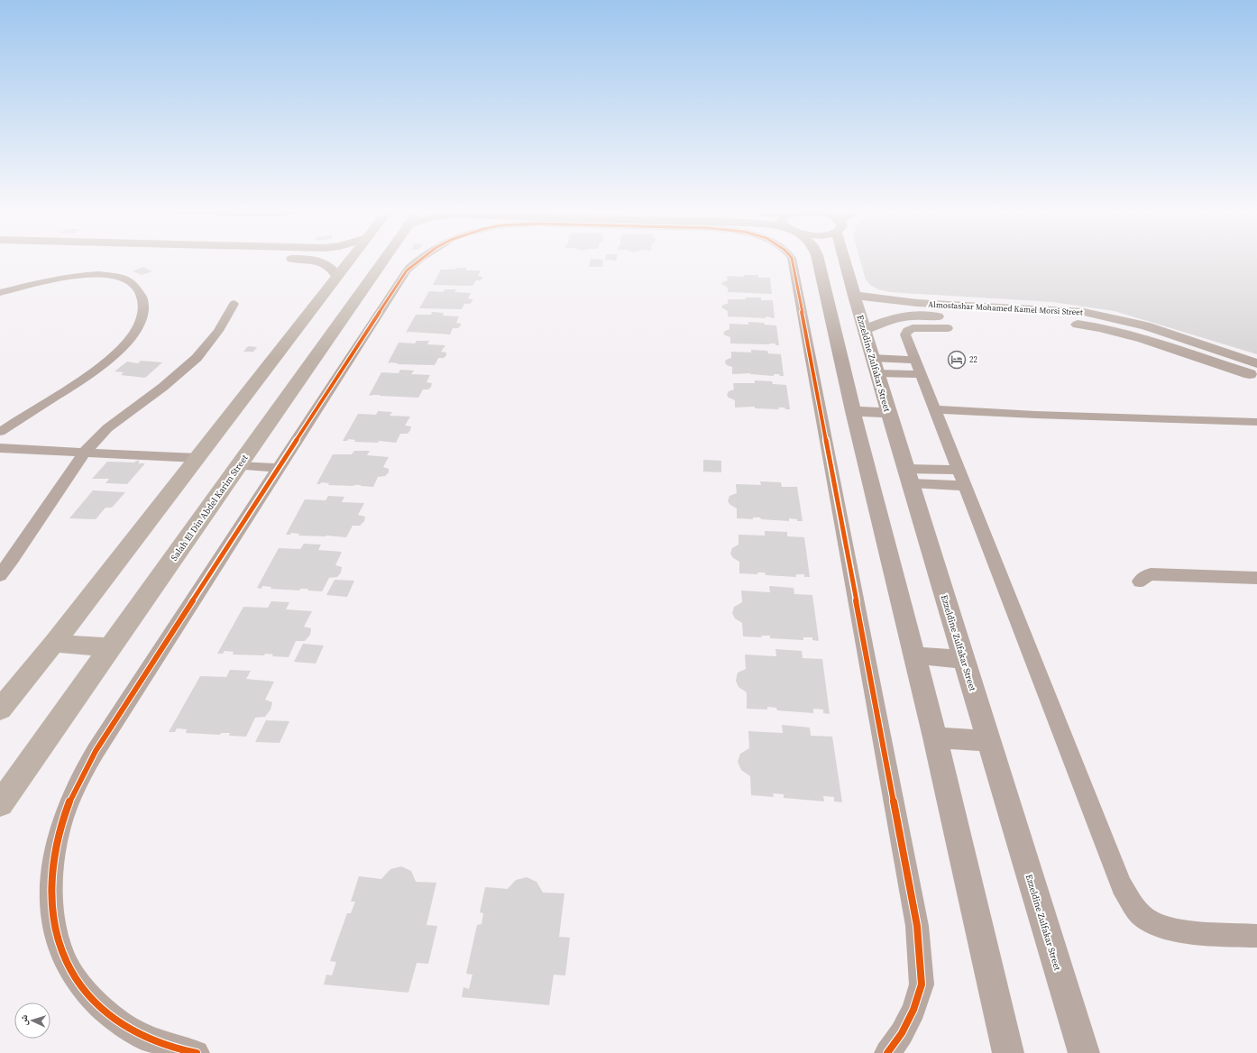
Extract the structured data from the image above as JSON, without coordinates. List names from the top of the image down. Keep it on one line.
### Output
{"streets":{"main road":["Salah El Din Abdel Karim Street"],"street":["Almostashar Mohamed Kamel Morsi Street","Ezzeldine Zulfakar Street"]},"crossings":[["Almostashar Mohamed Kamel Morsi Street","Ezzeldine Zulfakar Street"]],"places":{"hotel":["22"]},"north":"left"}
